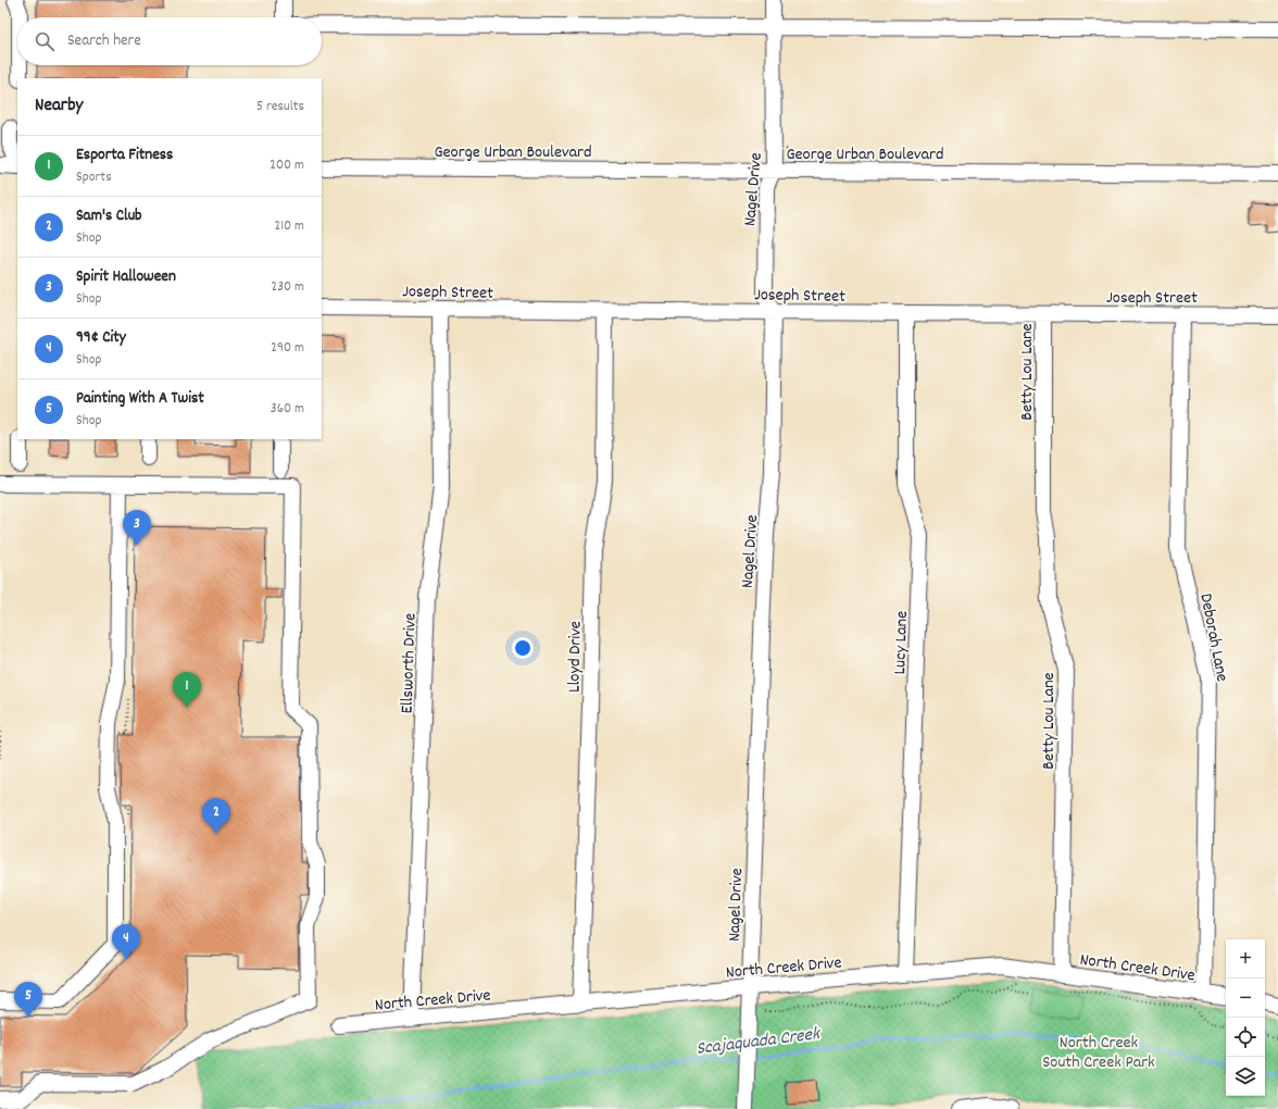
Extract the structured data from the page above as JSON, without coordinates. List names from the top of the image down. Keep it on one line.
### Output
{"streets":{"street":["George Urban Boulevard","Nagel Drive","Joseph Street","Betty Lou Lane","Deborah Lane","Lucy Lane","Lloyd Drive","Ellsworth Drive","North Creek Drive"]},"crossings":[["George Urban Boulevard","Nagel Drive"],["Nagel Drive","Joseph Street"],["Nagel Drive","North Creek Drive"],["Joseph Street","Betty Lou Lane"],["Joseph Street","Deborah Lane"],["Joseph Street","Lucy Lane"],["Joseph Street","Lloyd Drive"],["Joseph Street","Ellsworth Drive"],["Betty Lou Lane","North Creek Drive"],["Deborah Lane","North Creek Drive"],["Lucy Lane","North Creek Drive"],["Lloyd Drive","North Creek Drive"],["Ellsworth Drive","North Creek Drive"]],"water":["Scajaquada Creek"],"parks":["North Creek South Creek Park"],"page":{"search":"Search here","heading":["Nearby","5 results"],"list":[{"mark":"1","name":"Esporta Fitness","note":"Sports","value":"200 m"},{"mark":"2","name":"Sam's Club","note":"Shop","value":"210 m"},{"mark":"3","name":"Spirit Halloween","note":"Shop","value":"230 m"},{"mark":"4","name":"99¢ City","note":"Shop","value":"290 m"},{"mark":"5","name":"Painting With A Twist","note":"Shop","value":"360 m"}],"pins":["3","1","2","4","5"],"map_buttons":["+","−"]}}
